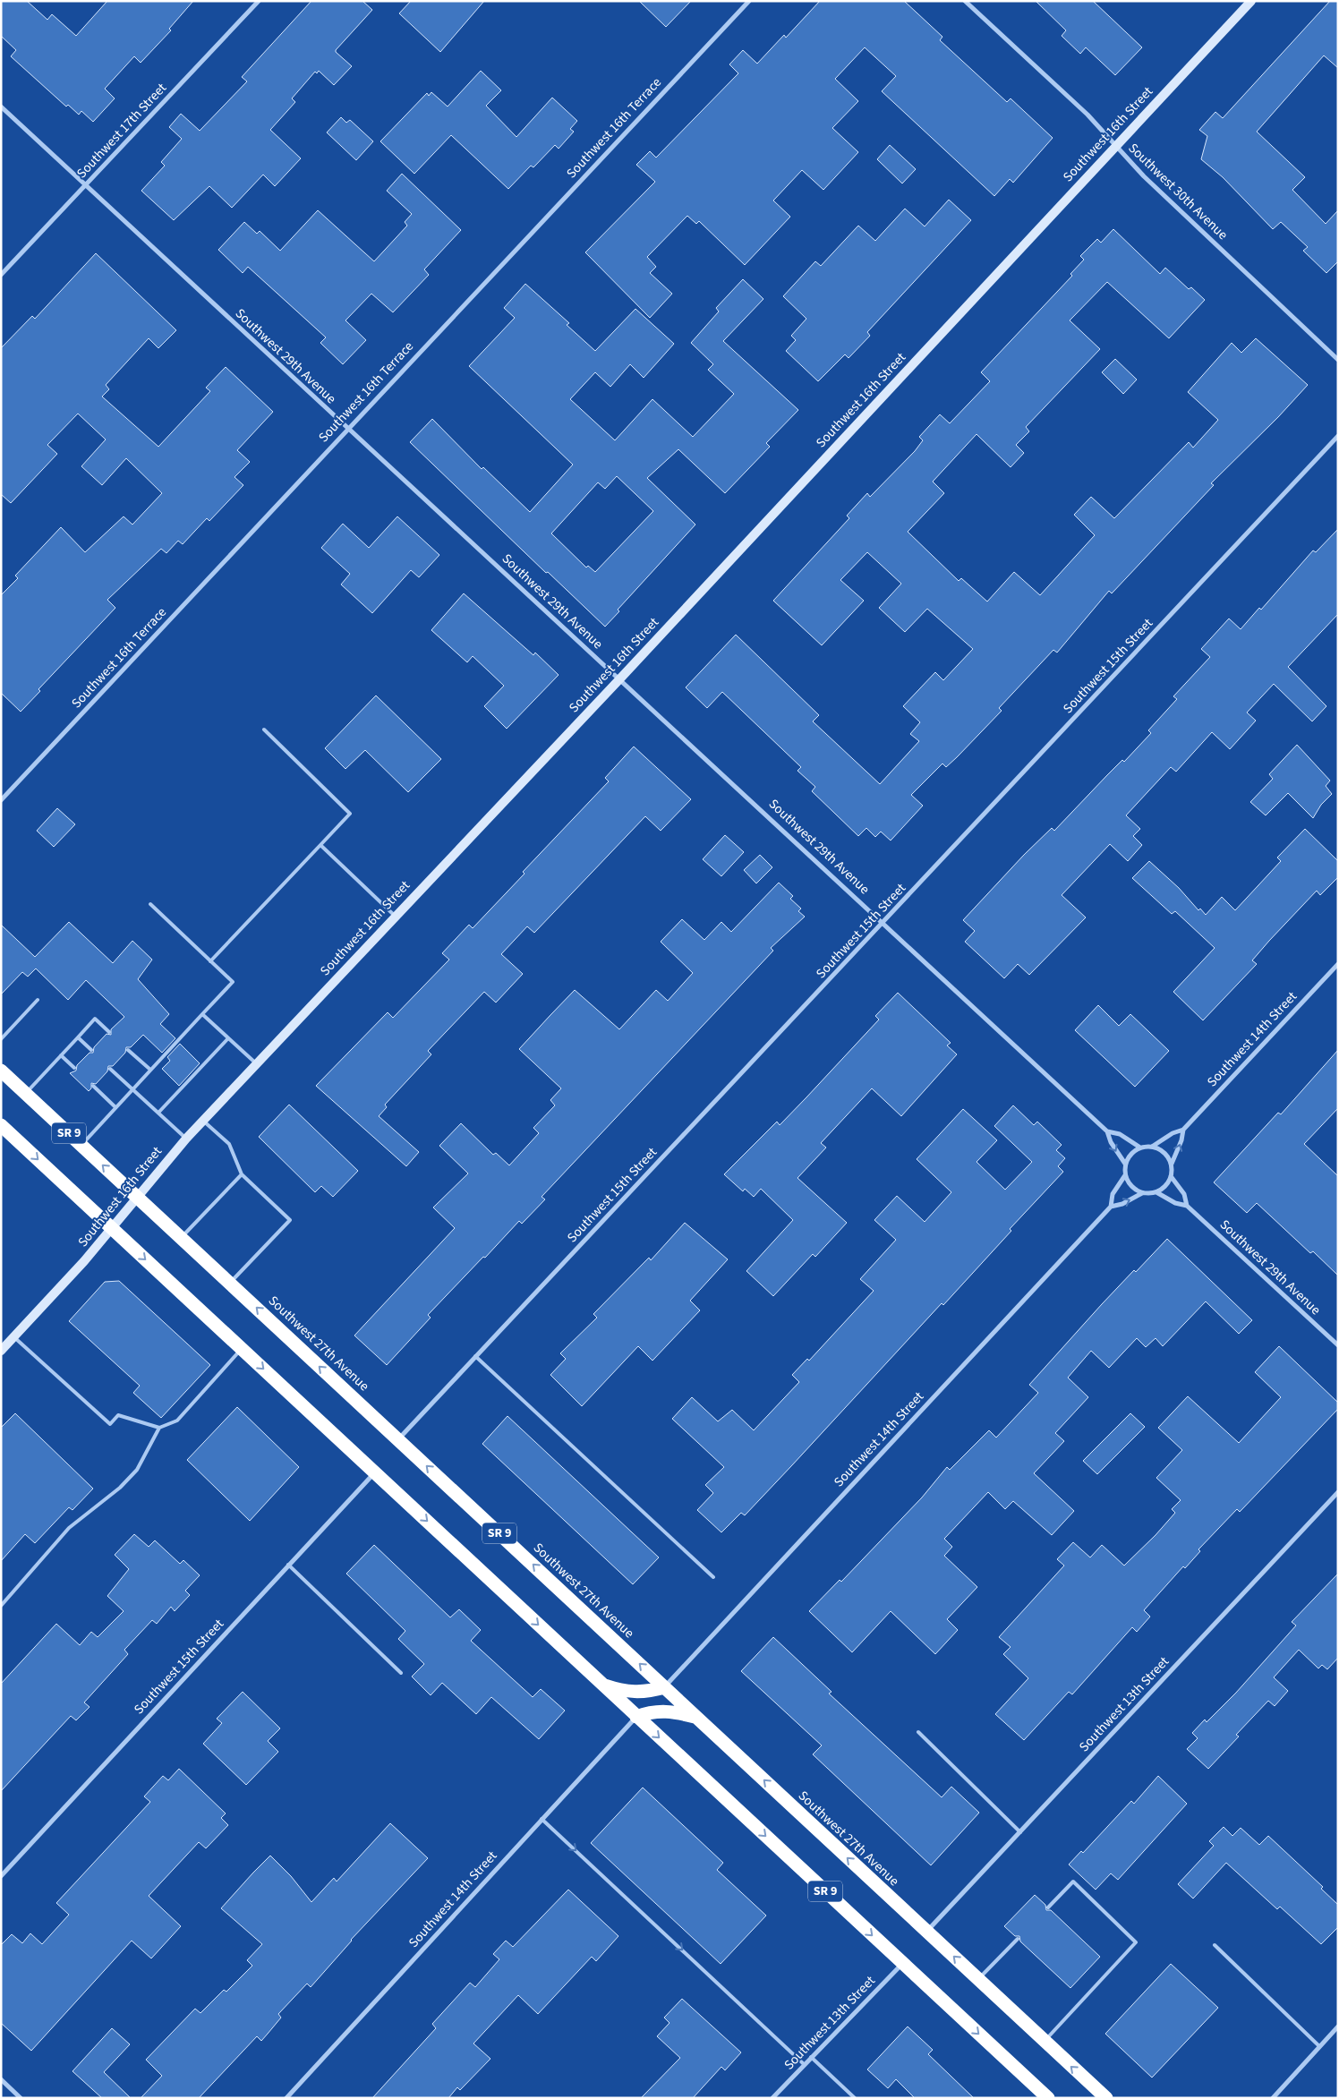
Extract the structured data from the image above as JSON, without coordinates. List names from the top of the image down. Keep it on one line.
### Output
{"streets":{"highway":["SR 9","Southwest 27th Avenue"],"street":["Southwest 16th Terrace","Southwest 17th Street","Southwest 16th Street","Southwest 30th Avenue","Southwest 29th Avenue","Southwest 15th Street","Southwest 14th Street","Southwest 13th Street"]},"crossings":[["Southwest 16th Terrace","Southwest 29th Avenue"],["Southwest 17th Street","Southwest 29th Avenue"],["Southwest 16th Street","Southwest 30th Avenue"],["Southwest 16th Street","Southwest 29th Avenue"],["Southwest 16th Street","SR 9"],["Southwest 16th Street","Southwest 27th Avenue"],["Southwest 29th Avenue","Southwest 15th Street"],["Southwest 29th Avenue","Southwest 14th Street"],["Southwest 15th Street","SR 9"],["Southwest 15th Street","Southwest 27th Avenue"],["Southwest 14th Street","SR 9"],["Southwest 14th Street","Southwest 27th Avenue"],["SR 9","Southwest 13th Street"],["Southwest 27th Avenue","Southwest 13th Street"]]}
